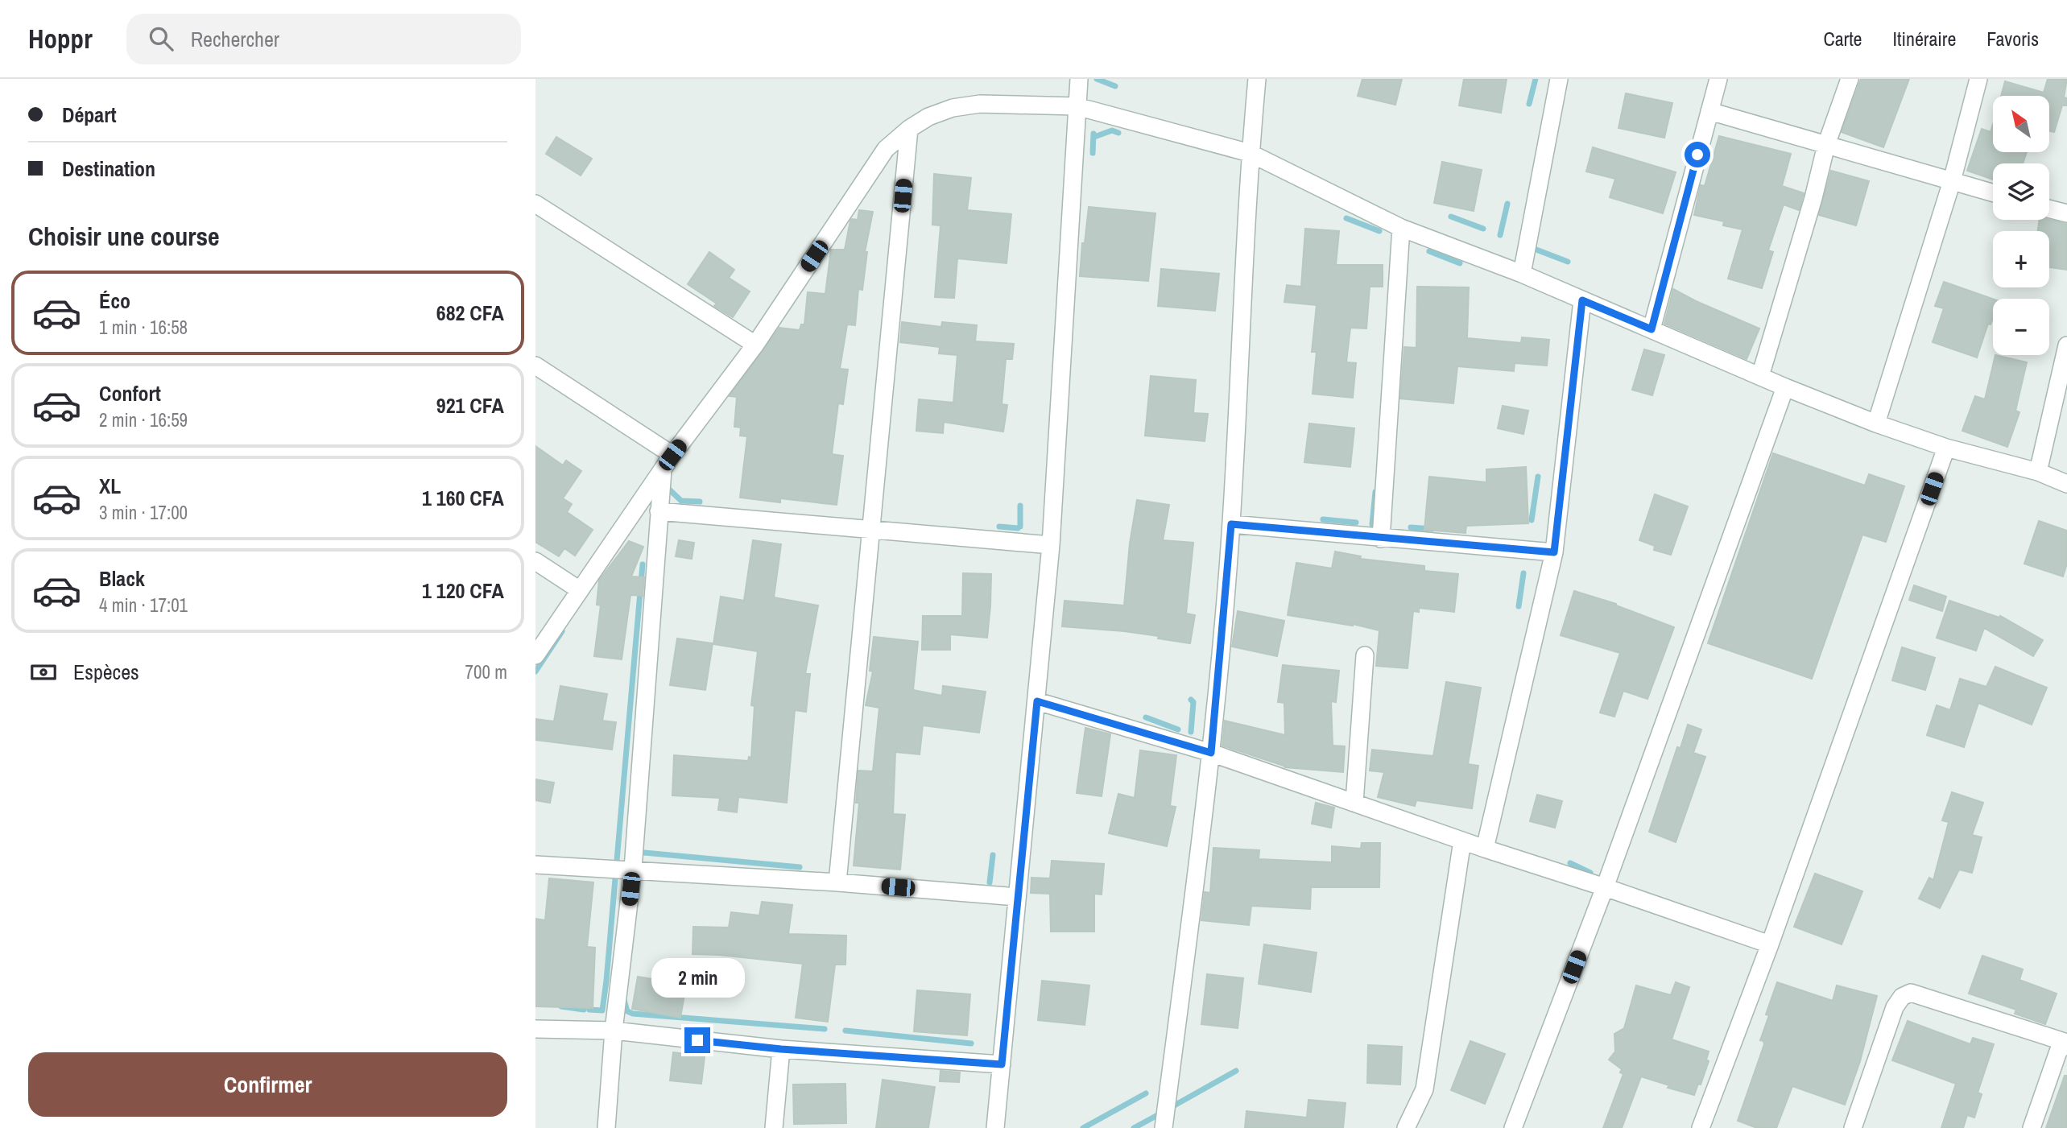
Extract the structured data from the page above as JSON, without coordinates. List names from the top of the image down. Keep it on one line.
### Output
{"north":"top left","page":{"header":"Hoppr","search":"Rechercher","nav":["Carte","Itinéraire","Favoris"],"banner":["Départ","Destination"],"map_buttons":["+","−"],"heading":"Choisir une course","list":[{"name":"Éco","note":"1 min · 16:58","value":"682 CFA"},{"name":"Confort","note":"2 min · 16:59","value":"921 CFA"},{"name":"XL","note":"3 min · 17:00","value":"1 160 CFA"},{"name":"Black","note":"4 min · 17:01","value":"1 120 CFA"}],"pay":["Espèces","700 m"],"bubble":"2 min","buttons":"Confirmer"}}
